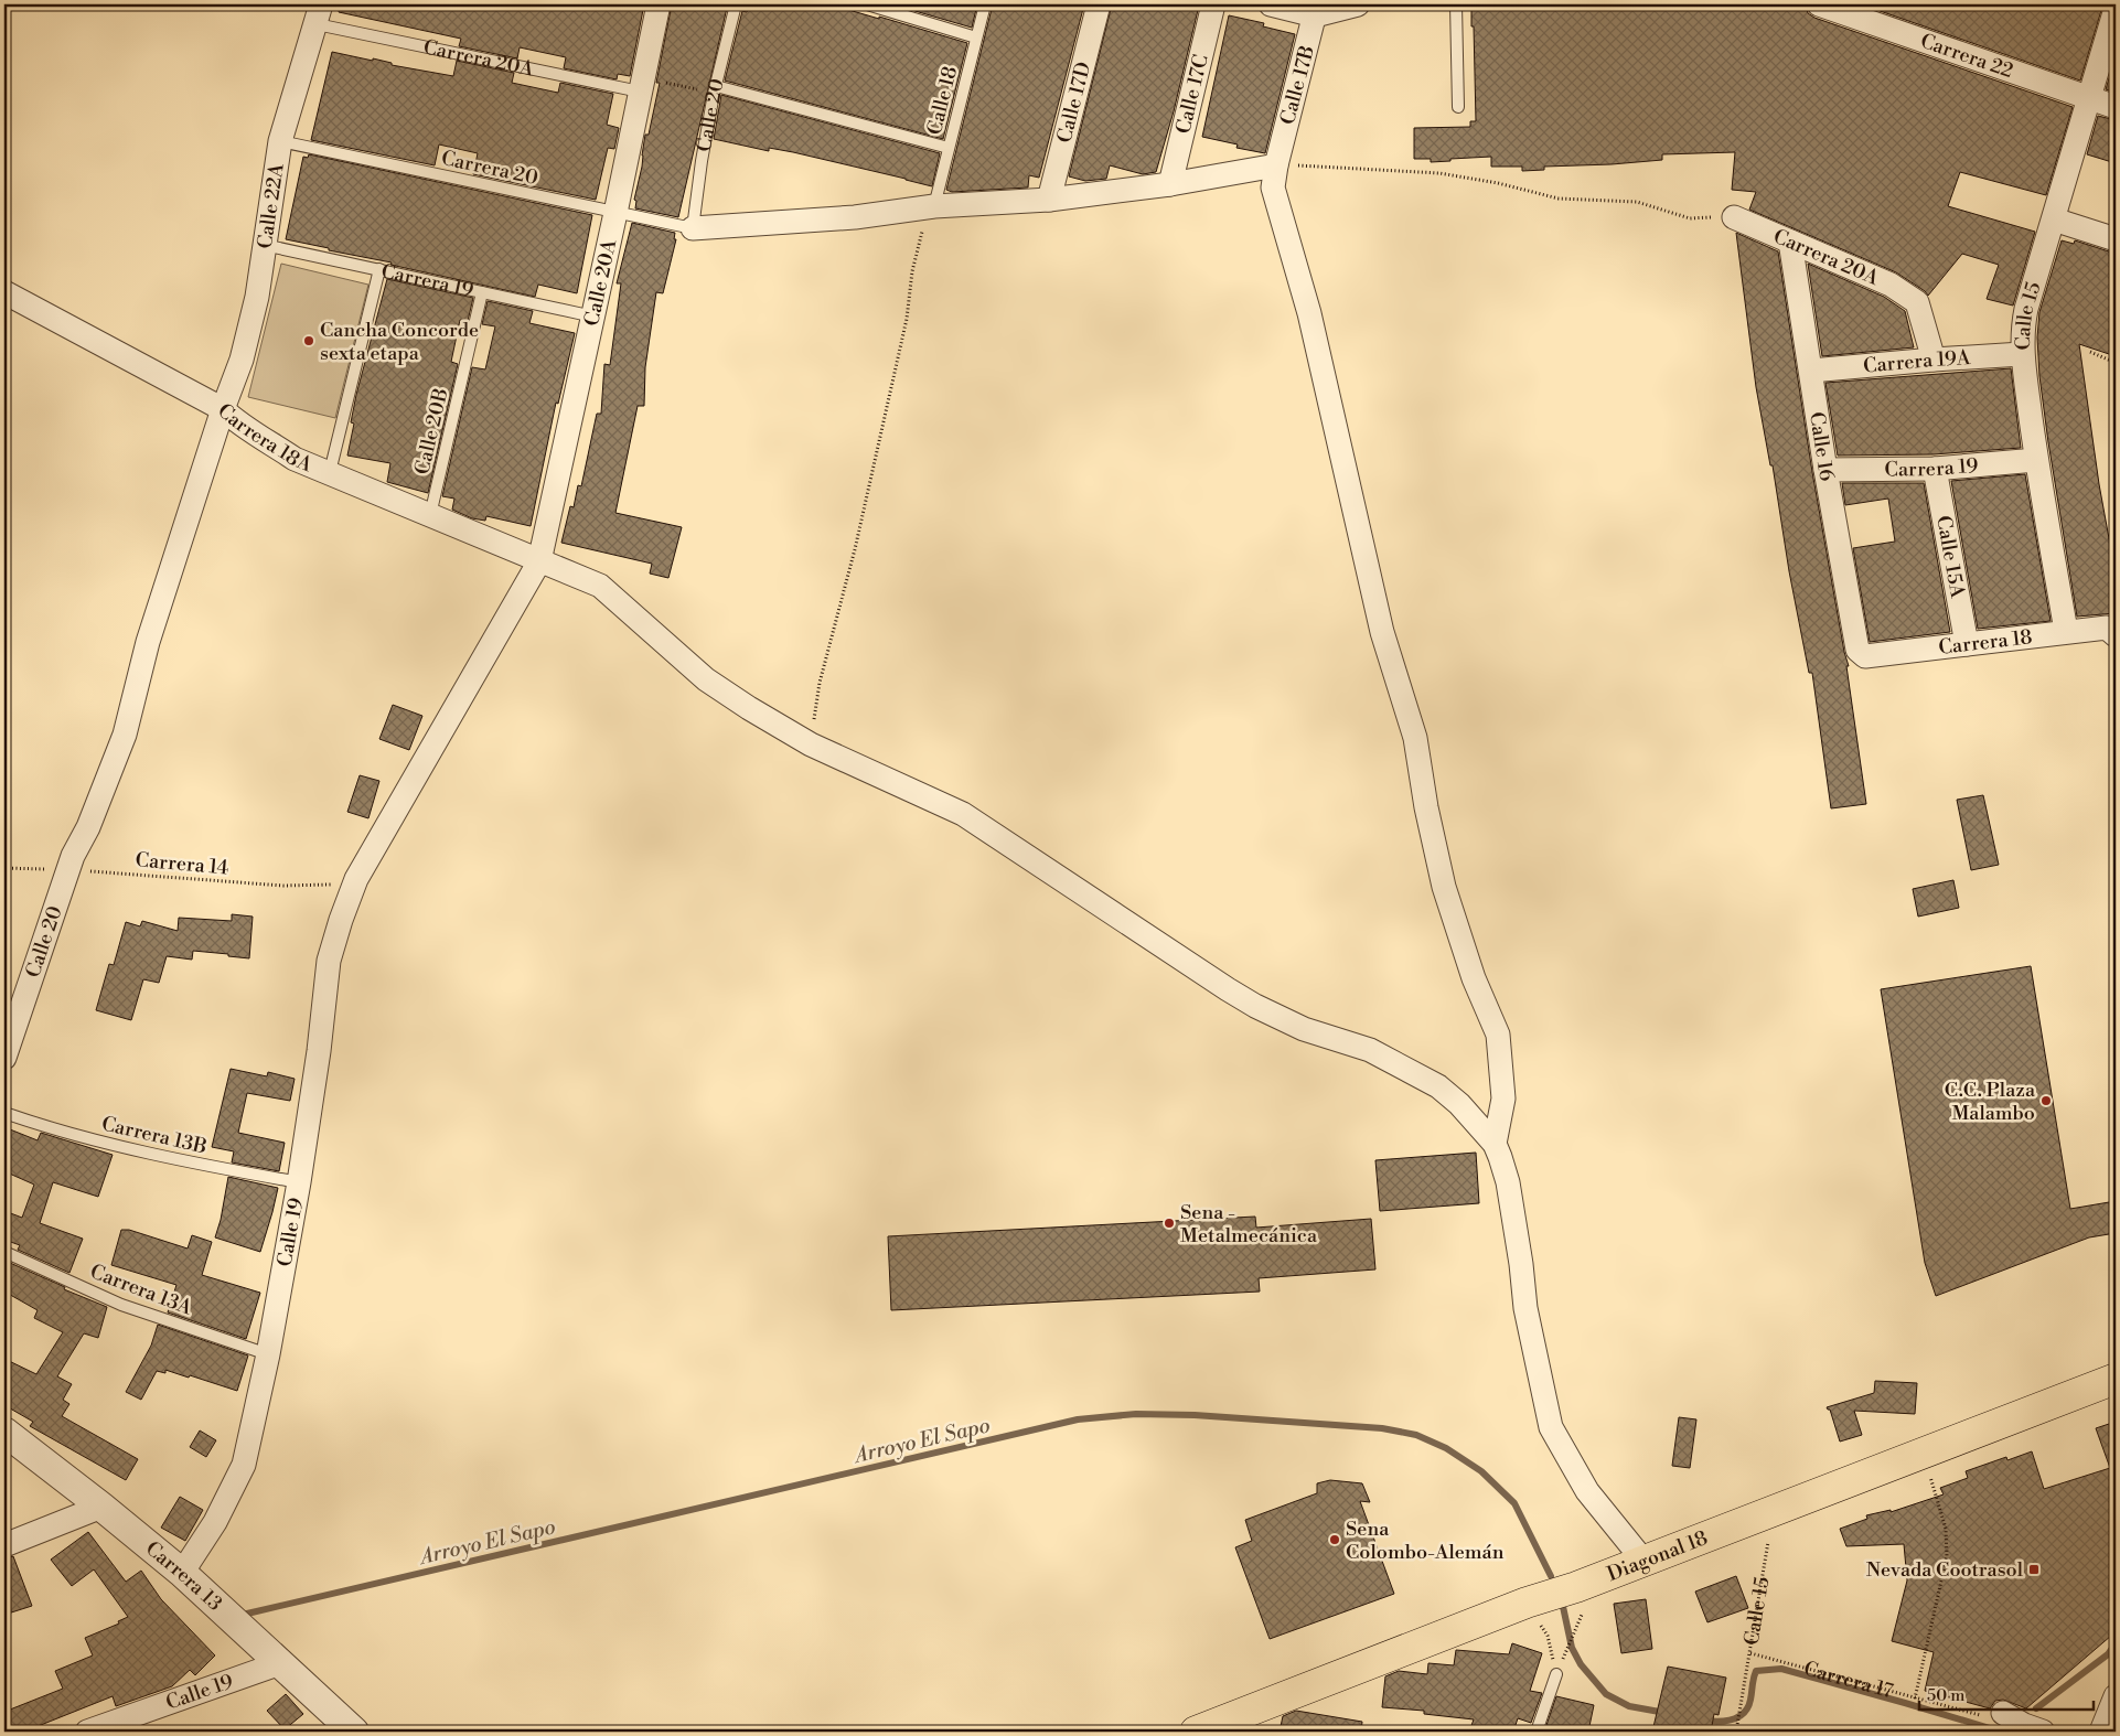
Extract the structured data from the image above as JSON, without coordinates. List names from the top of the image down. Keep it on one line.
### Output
{"streets":{"main road":["Diagonal 18"],"street":["Carrera 22","Carrera 20A","Calle 17B","Calle 17C","Calle 17D","Calle 20","Calle 22A","Carrera 19","Calle 20A","Calle 15","Carrera 19A","Carrera 18A","Calle 16","Calle 15A","Carrera 18","Calle 19","Carrera 13"],"lane":["Calle 18","Carrera 20","Calle 20B","Carrera 13B","Carrera 13A"],"path":["Carrera 14","Carrera 17"]},"crossings":[["Carrera 22","Calle 15"],["Carrera 20A","Calle 22A"],["Carrera 20A","Calle 20A"],["Carrera 20A","Carrera 19A"],["Carrera 20A","Calle 16"],["Calle 17B","Carrera 18A"],["Calle 20","Carrera 20"],["Calle 20","Calle 22A"],["Calle 20","Carrera 14"],["Carrera 20","Calle 22A"],["Carrera 20","Calle 20A"],["Calle 22A","Carrera 19"],["Calle 22A","Carrera 18A"],["Calle 22A","Carrera 14"],["Carrera 19","Calle 20A"],["Carrera 19","Calle 15"],["Carrera 19","Calle 20B"],["Carrera 19","Calle 16"],["Carrera 19","Calle 15A"],["Calle 20A","Carrera 18A"],["Calle 20A","Carrera 14"],["Calle 20A","Calle 19"],["Calle 15","Carrera 19A"],["Calle 15","Carrera 18"],["Calle 15","Diagonal 18"],["Calle 15","Carrera 17"],["Carrera 19A","Calle 16"],["Calle 20B","Carrera 18A"],["Calle 16","Carrera 18"],["Calle 15A","Carrera 18"],["Carrera 14","Calle 19"],["Carrera 13B","Calle 19"],["Calle 19","Carrera 13A"],["Calle 19","Carrera 13"]],"water":["Arroyo El Sapo"],"places":{"other":["Cancha Concorde sexta etapa","C.C. Plaza Malambo","Sena - Metalmecánica","Sena Colombo-Alemán"],"transit":["Nevada Cootrasol"]},"scale_bar":"50 m"}
